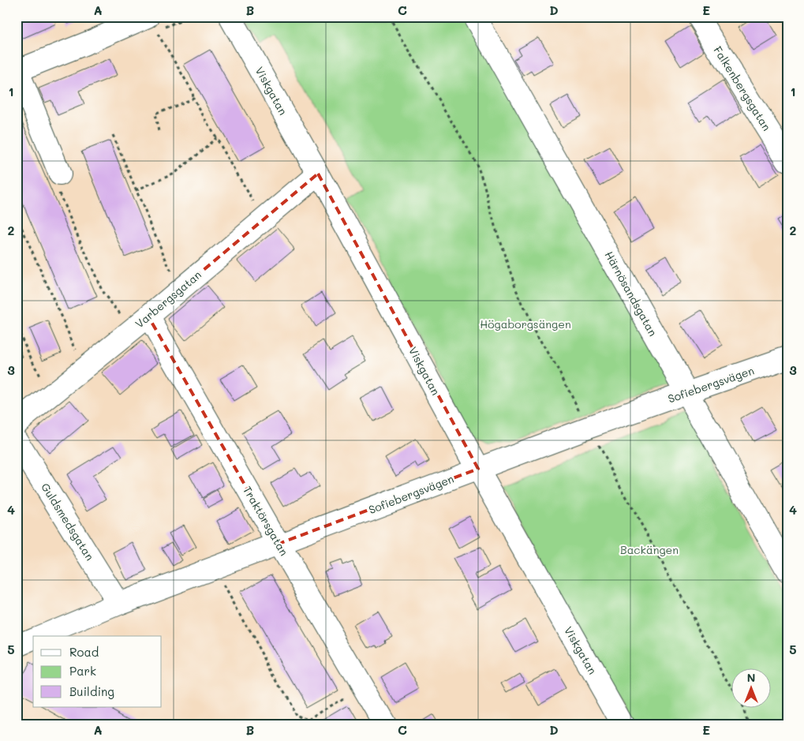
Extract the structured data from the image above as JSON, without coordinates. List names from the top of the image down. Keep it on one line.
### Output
{"streets":{"street":["Falkenbergsgatan","Viskgatan","Härnösandsgatan","Varbergsgatan","Sofiebergsvägen","Traktörsgatan","Guldsmedsgatan"]},"crossings":[["Viskgatan","Varbergsgatan"],["Viskgatan","Sofiebergsvägen"],["Härnösandsgatan","Sofiebergsvägen"],["Varbergsgatan","Traktörsgatan"],["Sofiebergsvägen","Traktörsgatan"],["Sofiebergsvägen","Guldsmedsgatan"]],"parks":["Högaborgsängen","Backängen"],"legend":["Road","Park","Building"],"north":"top","grid":{"columns":["A","B","C","D","E"],"rows":["1","2","3","4","5"]}}
